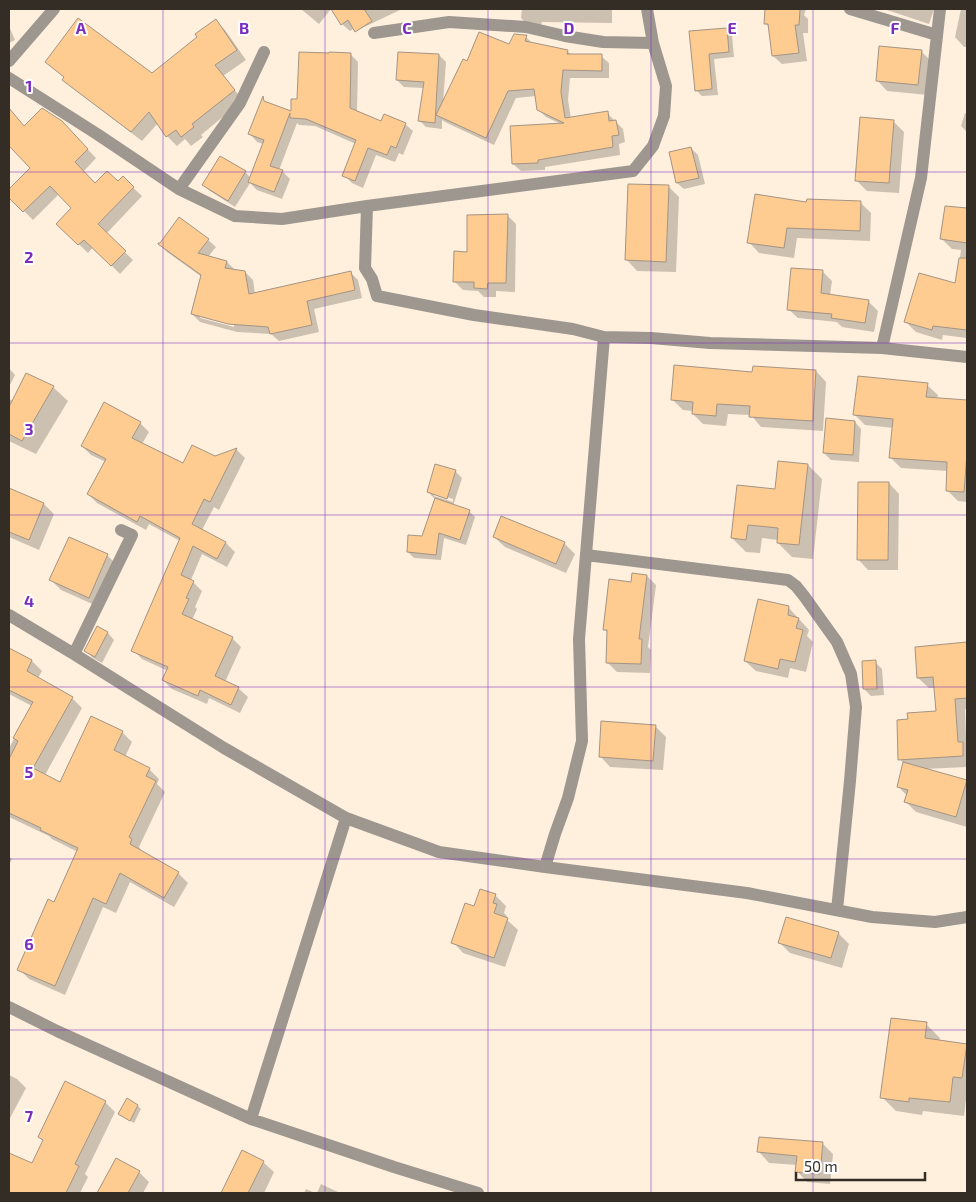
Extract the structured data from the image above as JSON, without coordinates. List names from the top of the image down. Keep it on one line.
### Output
{"scale_bar":"50 m","grid":{"columns":["A","B","C","D","E","F"],"rows":["1","2","3","4","5","6","7"]}}
